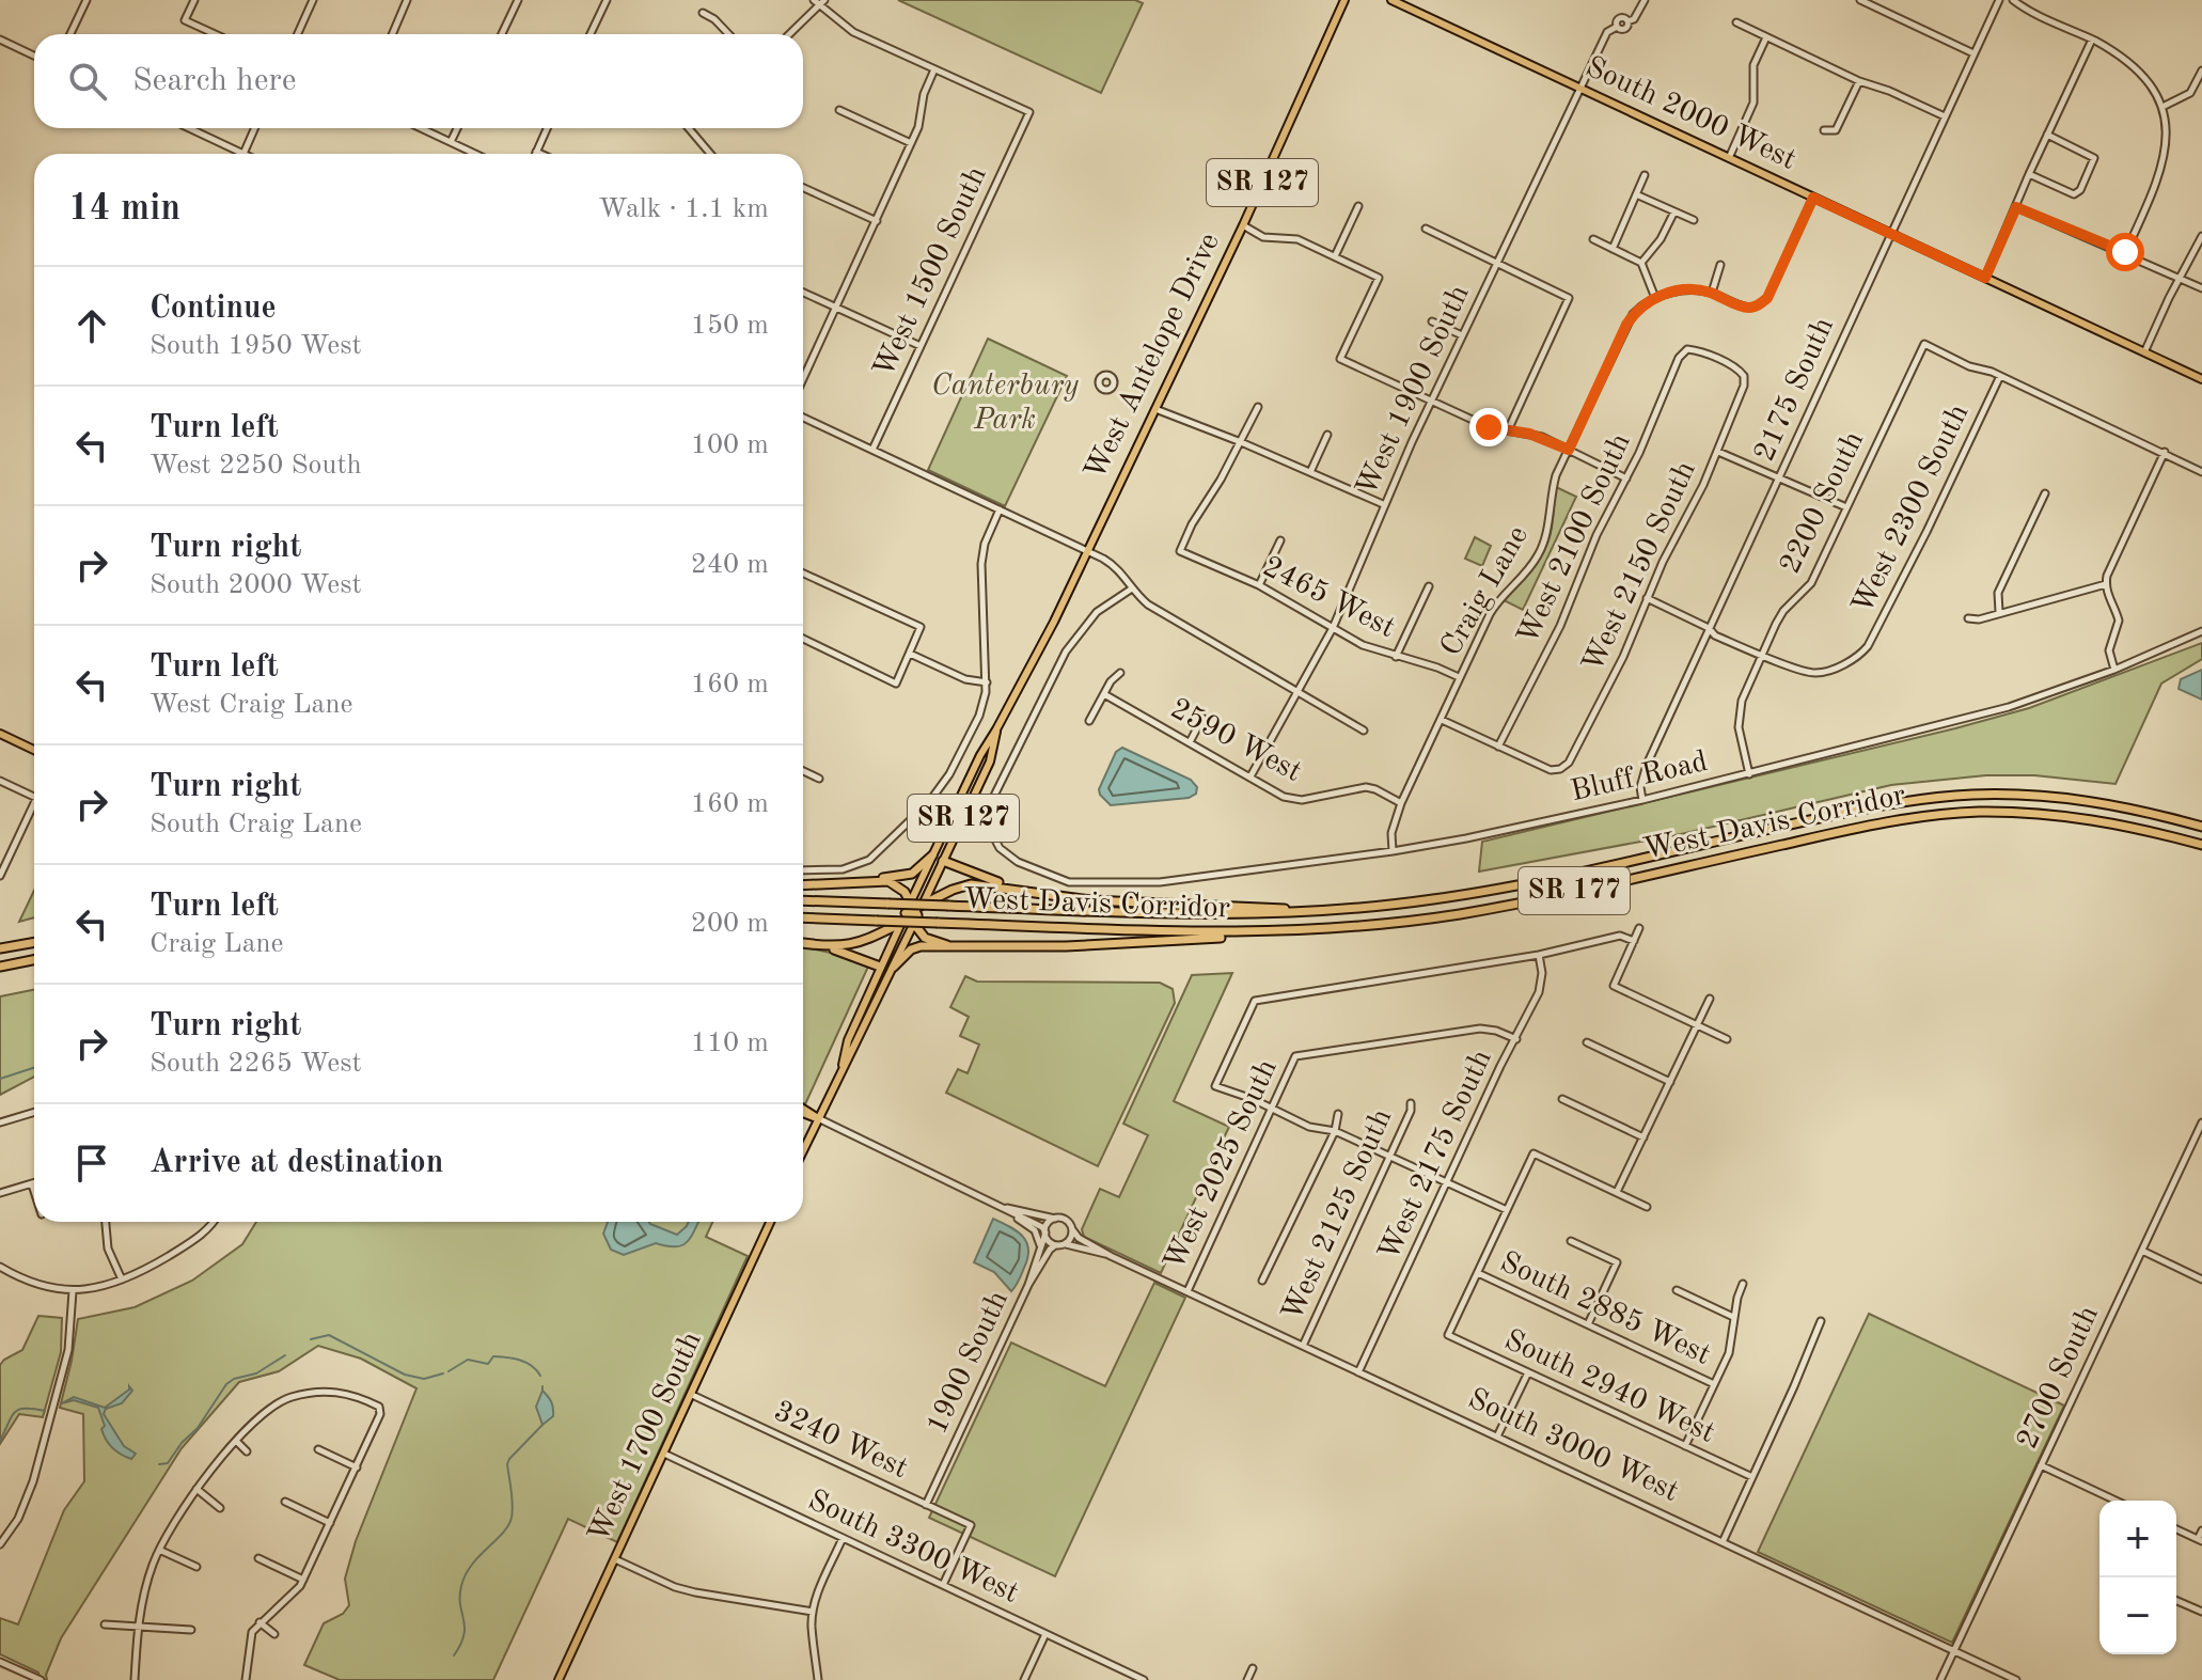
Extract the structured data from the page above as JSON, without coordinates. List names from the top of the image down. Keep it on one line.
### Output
{"streets":{"highway":["West Davis Corridor","SR 177"],"main road":["South 2000 West","SR 127","West Antelope Drive","West 1700 South"],"street":["West 1500 South","2175 South","West 1900 South","2200 South","West 2300 South","West 2100 South","West 2150 South","Craig Lane","2465 West","2590 West","Bluff Road","West 2175 South","West 2025 South","West 2125 South","South 2885 West","1900 South","2700 South","South 2940 West","3240 West","South 3000 West","South 3300 West"]},"crossings":[["South 2000 West","2175 South"],["South 2000 West","West 1900 South"],["SR 127","West Antelope Drive"],["2175 South","Bluff Road"],["West 1900 South","2465 West"],["West 1900 South","2590 West"],["2200 South","West 2300 South"],["2200 South","Bluff Road"],["West 2100 South","West 2150 South"],["Craig Lane","2465 West"],["Craig Lane","2590 West"],["Craig Lane","Bluff Road"],["West 2175 South","West 2025 South"],["West 2175 South","South 3000 West"],["West 2025 South","South 3000 West"],["West 2125 South","South 3000 West"],["South 2885 West","South 2940 West"],["1900 South","3240 West"],["2700 South","South 3000 West"],["West 1700 South","3240 West"],["West 1700 South","South 3300 West"],["3240 West","South 3300 West"]],"parks":["Canterbury Park"],"page":{"search":"Search here","heading":["14 min","Walk · 1.1 km"],"list":[["Continue","South 1950 West","150 m"],["Turn left","West 2250 South","100 m"],["Turn right","South 2000 West","240 m"],["Turn left","West Craig Lane","160 m"],["Turn right","South Craig Lane","160 m"],["Turn left","Craig Lane","200 m"],["Turn right","South 2265 West","110 m"],"Arrive at destination"],"map_buttons":["+","−"]}}
